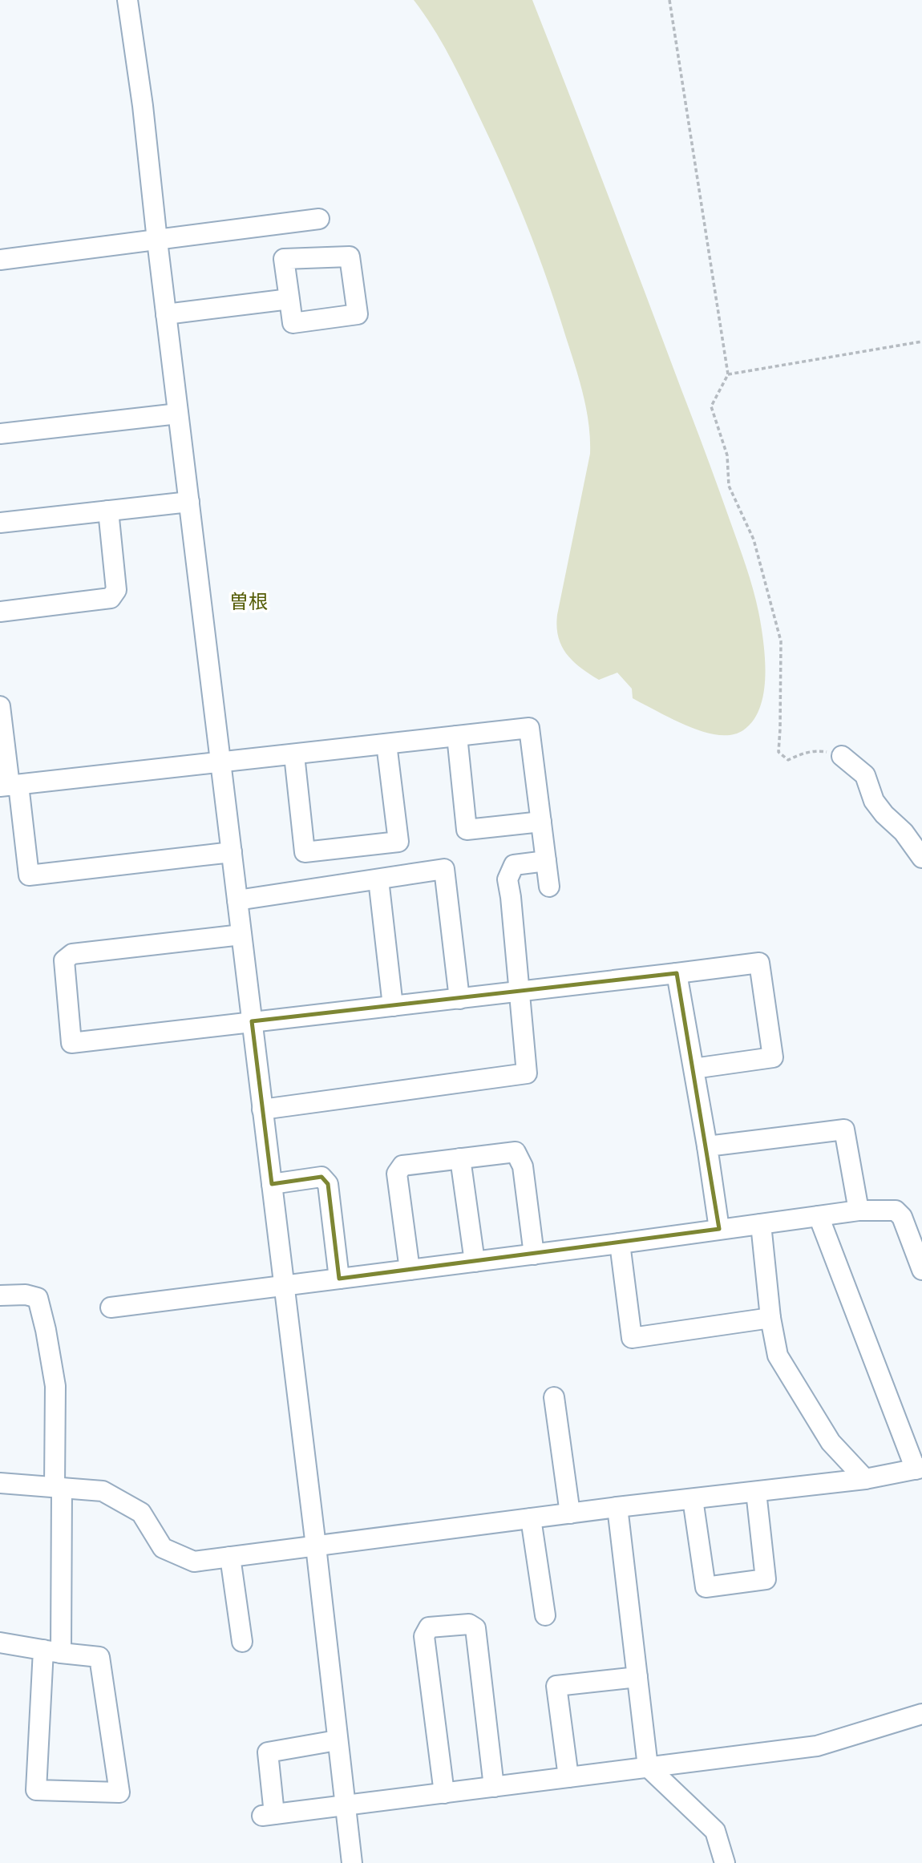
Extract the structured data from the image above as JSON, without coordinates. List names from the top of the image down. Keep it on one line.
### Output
{"districts":["曽根"]}
